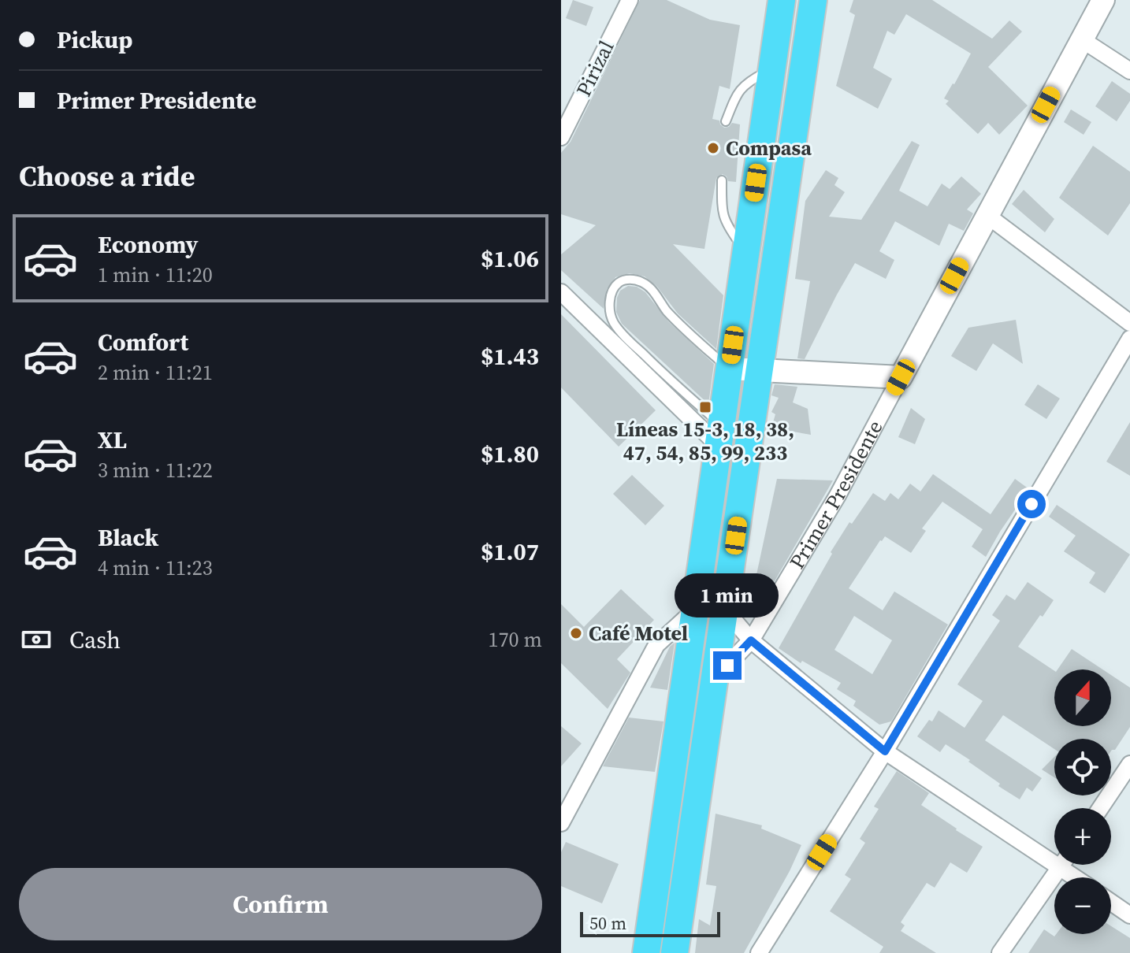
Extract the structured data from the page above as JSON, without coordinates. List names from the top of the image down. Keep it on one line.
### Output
{"streets":{"street":["Pirizal","Primer Presidente"]},"places":{"other":["Compasa","Café Motel"],"transit":["Líneas 15-3, 18, 38, 47, 54, 85, 99, 233"]},"scale_bar":"50 m","north":"top","page":{"banner":["Pickup","Primer Presidente"],"heading":"Choose a ride","list":[{"name":"Economy","note":"1 min · 11:20","value":"$1.06"},{"name":"Comfort","note":"2 min · 11:21","value":"$1.43"},{"name":"XL","note":"3 min · 11:22","value":"$1.80"},{"name":"Black","note":"4 min · 11:23","value":"$1.07"}],"bubble":"1 min","pay":["Cash","170 m"],"map_buttons":["+","−"],"buttons":"Confirm","scale":"50 m"}}
